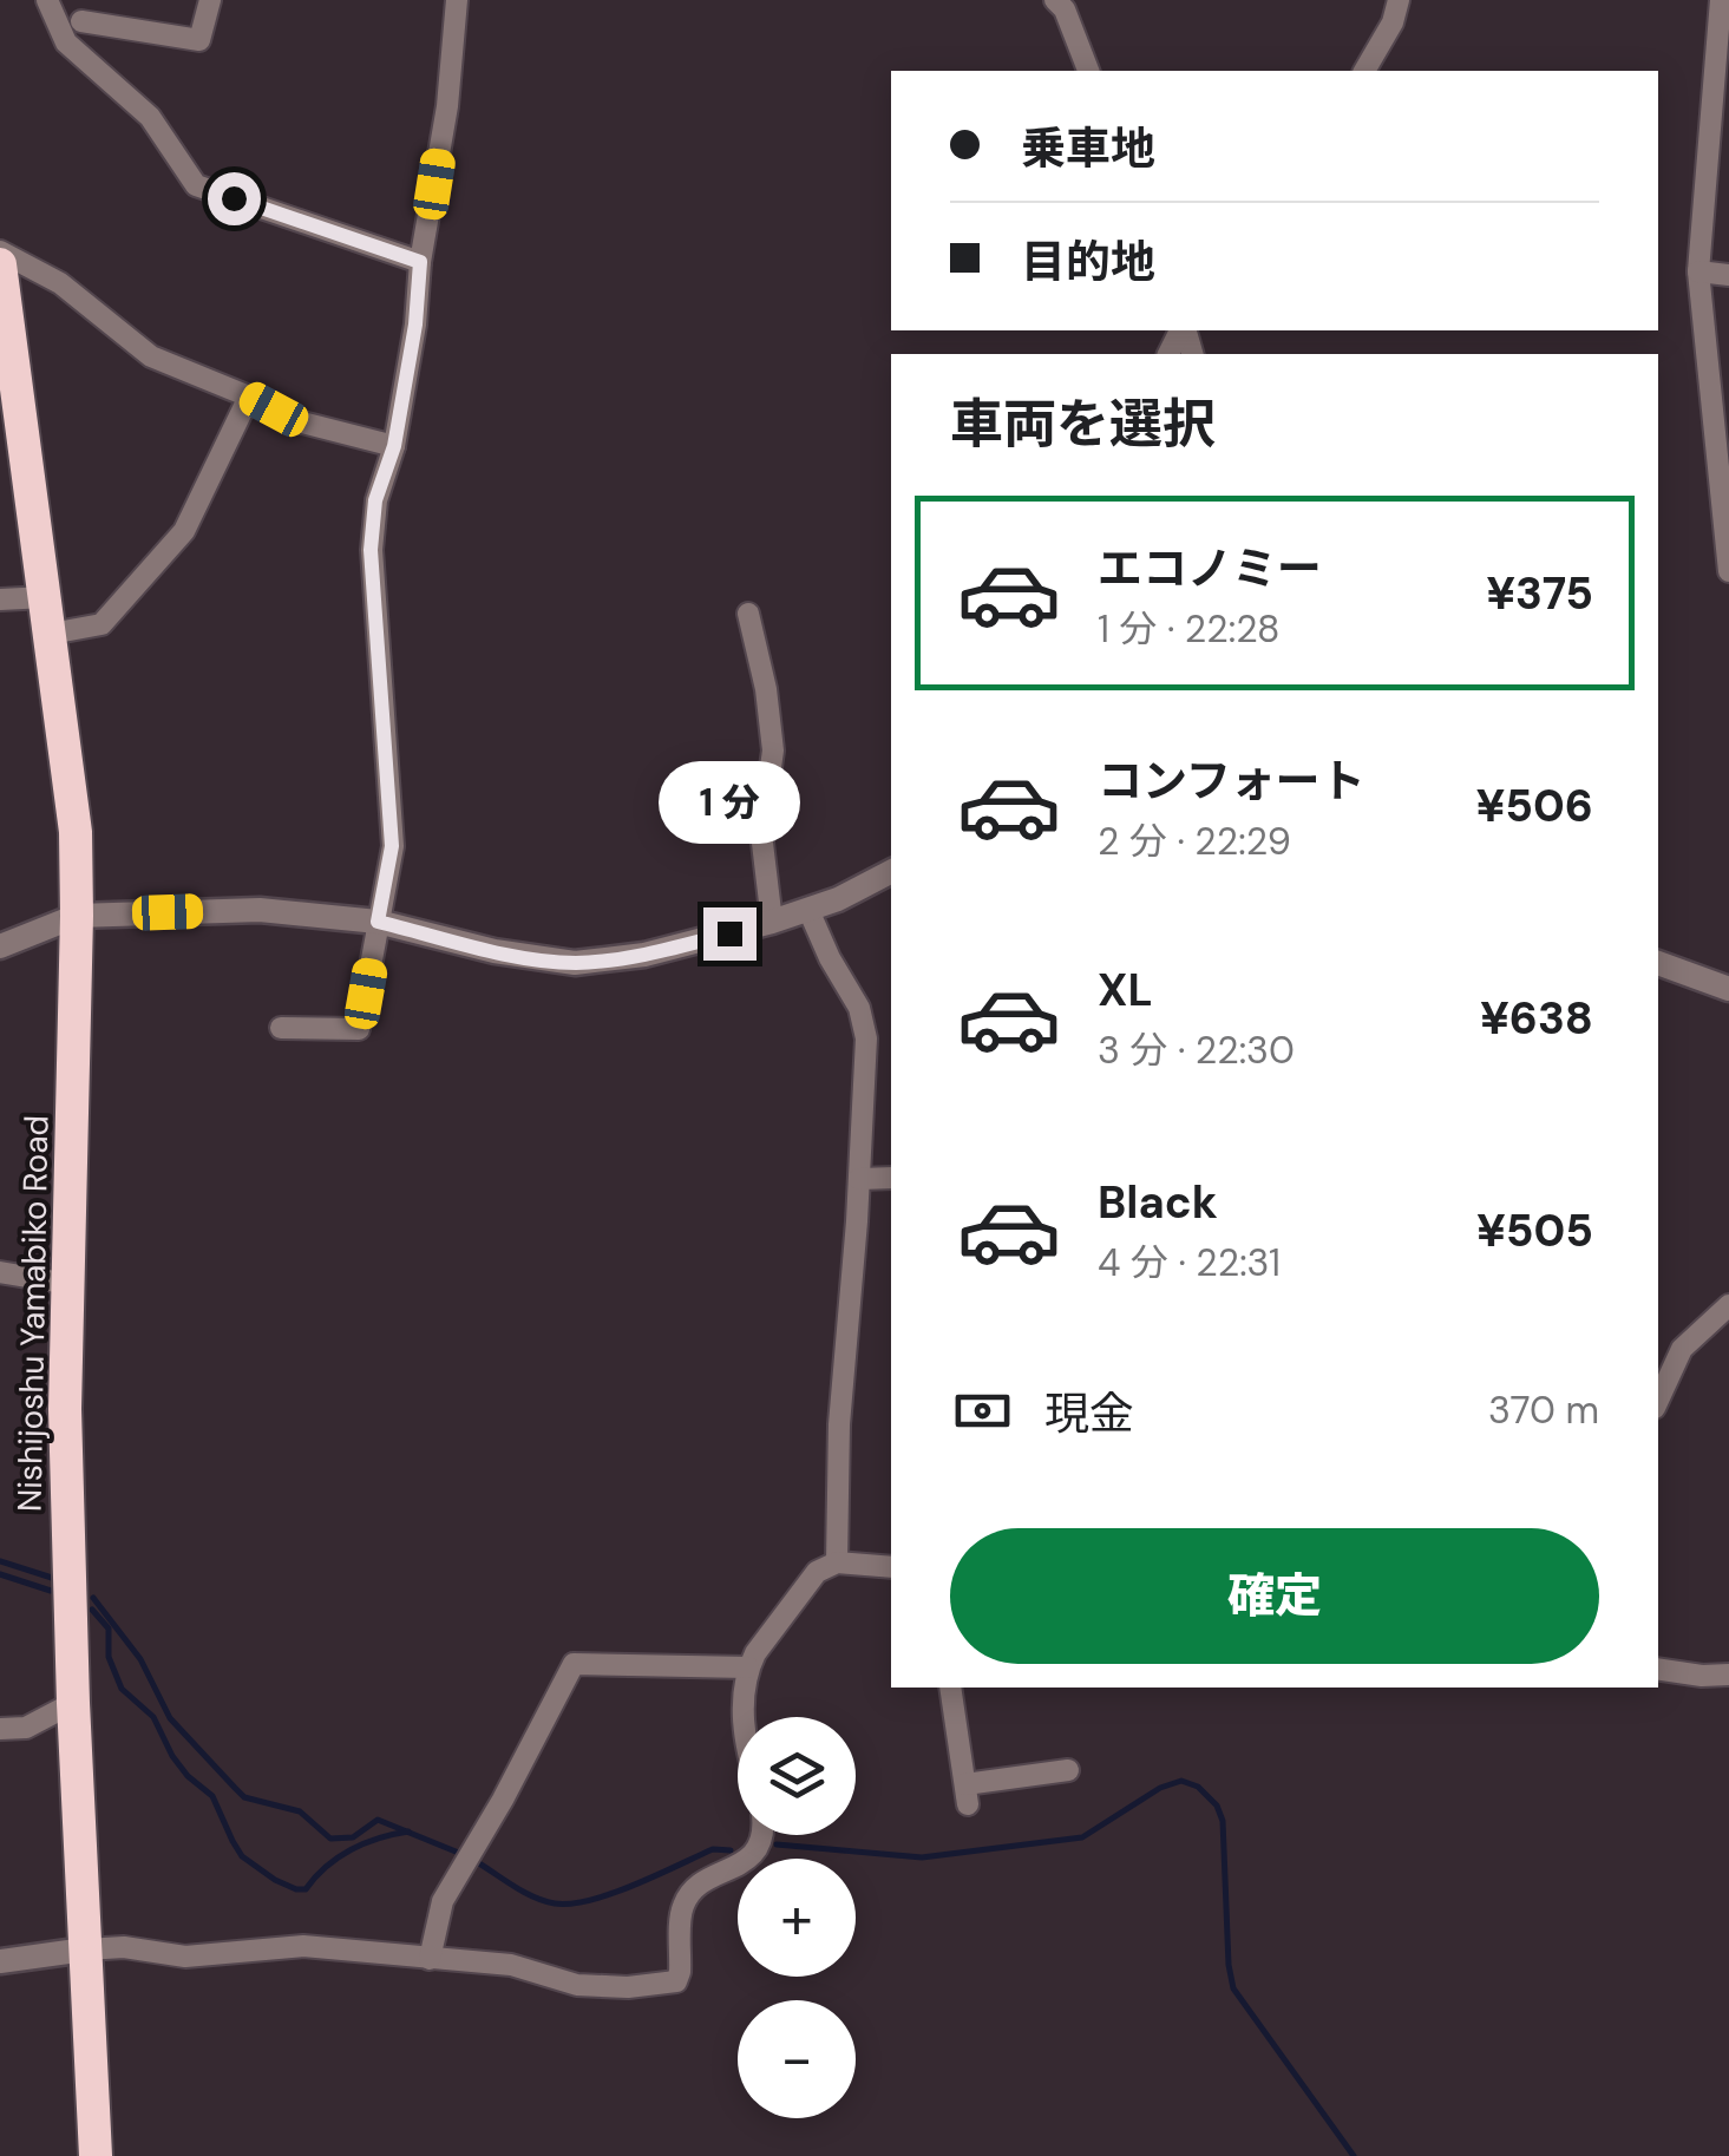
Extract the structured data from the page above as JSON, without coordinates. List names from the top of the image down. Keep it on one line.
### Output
{"streets":{"highway":["Nishijoshu Yamabiko Road"]},"page":{"banner":["乗車地","目的地"],"heading":"車両を選択","list":[{"name":"エコノミー","note":"1 分 · 22:28","value":"¥375"},{"name":"コンフォート","note":"2 分 · 22:29","value":"¥506"},{"name":"XL","note":"3 分 · 22:30","value":"¥638"},{"name":"Black","note":"4 分 · 22:31","value":"¥505"}],"bubble":"1 分","pay":["現金","370 m"],"buttons":"確定","map_buttons":["+","−"]}}
